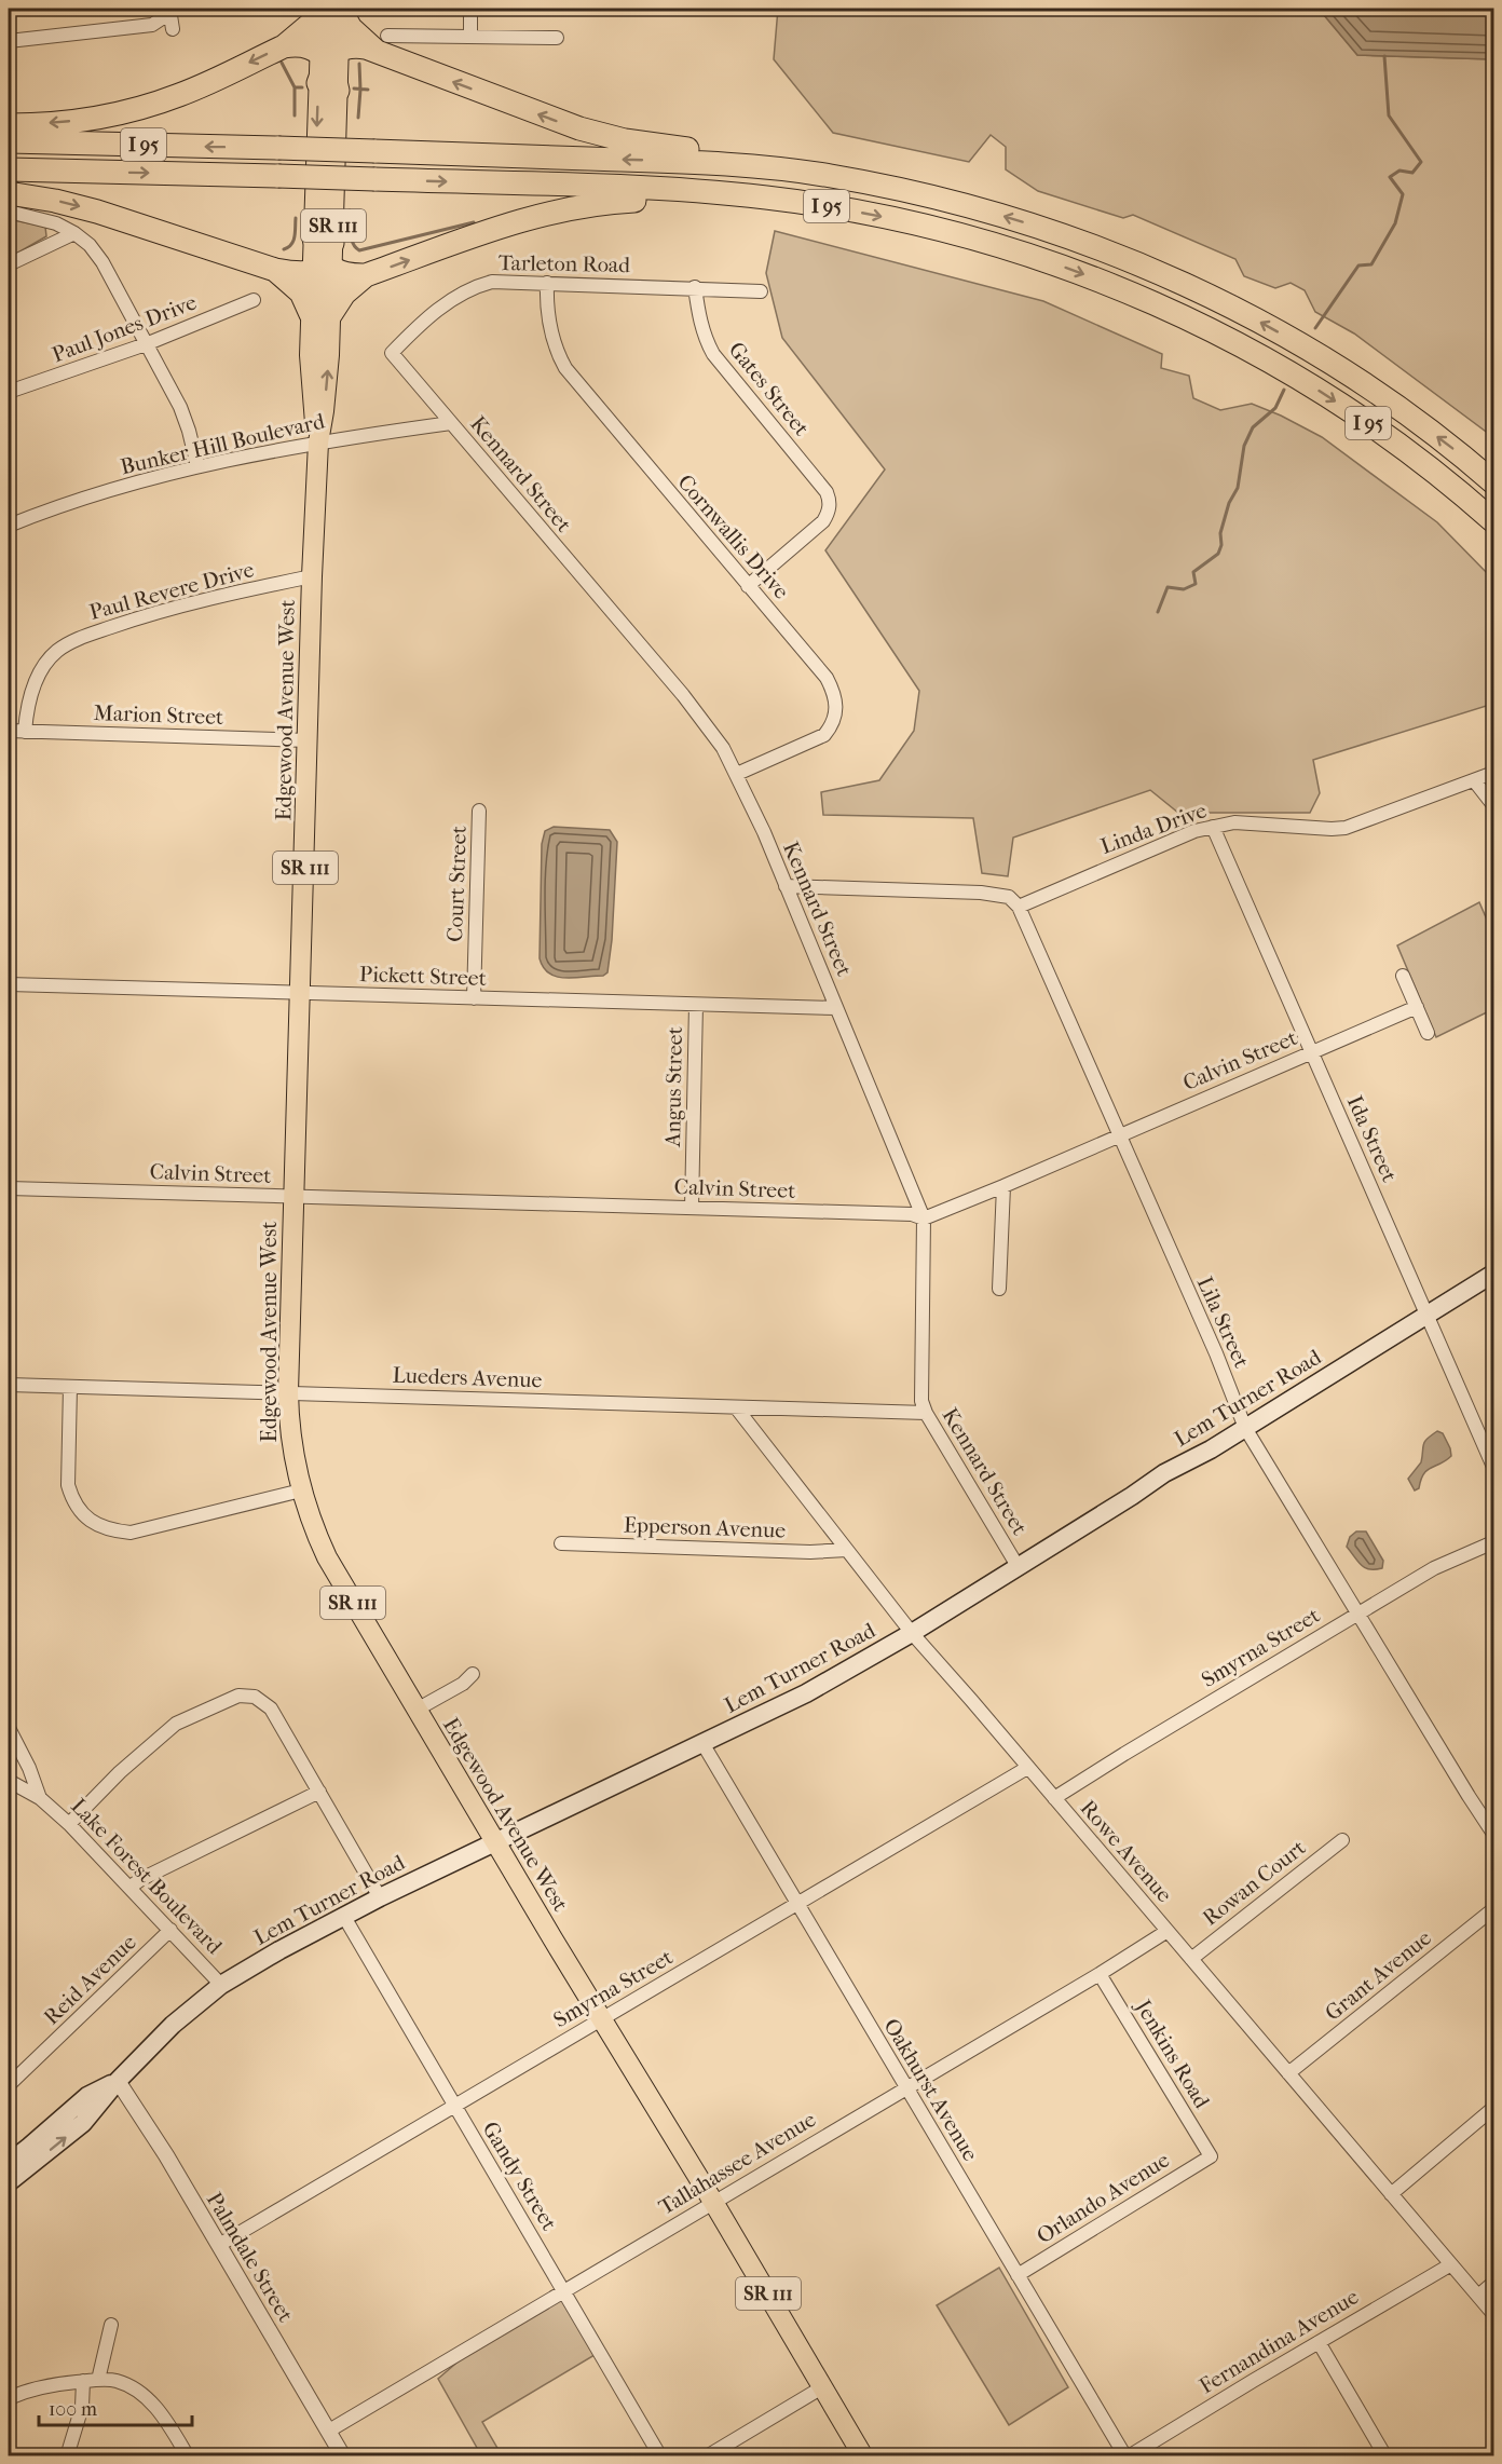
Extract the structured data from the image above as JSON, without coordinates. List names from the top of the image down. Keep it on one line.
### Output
{"streets":{"highway":["I 95"],"main road":["SR 111","Edgewood Avenue West","Lem Turner Road"],"street":["Tarleton Road","Paul Jones Drive","Gates Street","Bunker Hill Boulevard","Kennard Street","Cornwallis Drive","Paul Revere Drive","Marion Street","Linda Drive","Court Street","Pickett Street","Calvin Street","Angus Street","Ida Street","Lila Street","Lueders Avenue","Epperson Avenue","Smyrna Street","Rowe Avenue","Lake Forest Boulevard","Rowan Court","Grant Avenue","Reid Avenue","Jenkins Road","Oakhurst Avenue","Tallahassee Avenue","Gandy Street","Orlando Avenue","Palmdale Street","Fernandina Avenue"]},"crossings":[["Tarleton Road","Gates Street"],["Tarleton Road","Kennard Street"],["Tarleton Road","Cornwallis Drive"],["Gates Street","Cornwallis Drive"],["Bunker Hill Boulevard","Kennard Street"],["Bunker Hill Boulevard","Edgewood Avenue West"],["Kennard Street","Cornwallis Drive"],["Kennard Street","Pickett Street"],["Kennard Street","Calvin Street"],["Kennard Street","Lueders Avenue"],["Kennard Street","Lem Turner Road"],["Paul Revere Drive","Edgewood Avenue West"],["Paul Revere Drive","Marion Street"],["Edgewood Avenue West","Marion Street"],["Edgewood Avenue West","Pickett Street"],["Edgewood Avenue West","Calvin Street"],["Edgewood Avenue West","Lueders Avenue"],["Edgewood Avenue West","Lem Turner Road"],["Edgewood Avenue West","Smyrna Street"],["Edgewood Avenue West","Tallahassee Avenue"],["Linda Drive","Ida Street"],["Linda Drive","Lila Street"],["Court Street","Pickett Street"],["Pickett Street","Angus Street"],["Calvin Street","Angus Street"],["Calvin Street","Ida Street"],["Calvin Street","Lila Street"],["Ida Street","Lem Turner Road"],["Lila Street","Lem Turner Road"],["Lila Street","Smyrna Street"],["Lueders Avenue","Rowe Avenue"],["Lem Turner Road","Rowe Avenue"],["Lem Turner Road","Lake Forest Boulevard"],["Lem Turner Road","Oakhurst Avenue"],["Lem Turner Road","Gandy Street"],["Lem Turner Road","Palmdale Street"],["Epperson Avenue","Rowe Avenue"],["Smyrna Street","Rowe Avenue"],["Smyrna Street","Oakhurst Avenue"],["Smyrna Street","Gandy Street"],["Smyrna Street","Palmdale Street"],["Rowe Avenue","Rowan Court"],["Rowe Avenue","Grant Avenue"],["Rowe Avenue","Tallahassee Avenue"],["Rowe Avenue","Fernandina Avenue"],["Lake Forest Boulevard","Reid Avenue"],["Jenkins Road","Tallahassee Avenue"],["Jenkins Road","Orlando Avenue"],["Oakhurst Avenue","Tallahassee Avenue"],["Oakhurst Avenue","Orlando Avenue"],["Oakhurst Avenue","Fernandina Avenue"],["Tallahassee Avenue","Gandy Street"],["Tallahassee Avenue","Palmdale Street"]],"scale_bar":"100 m"}
